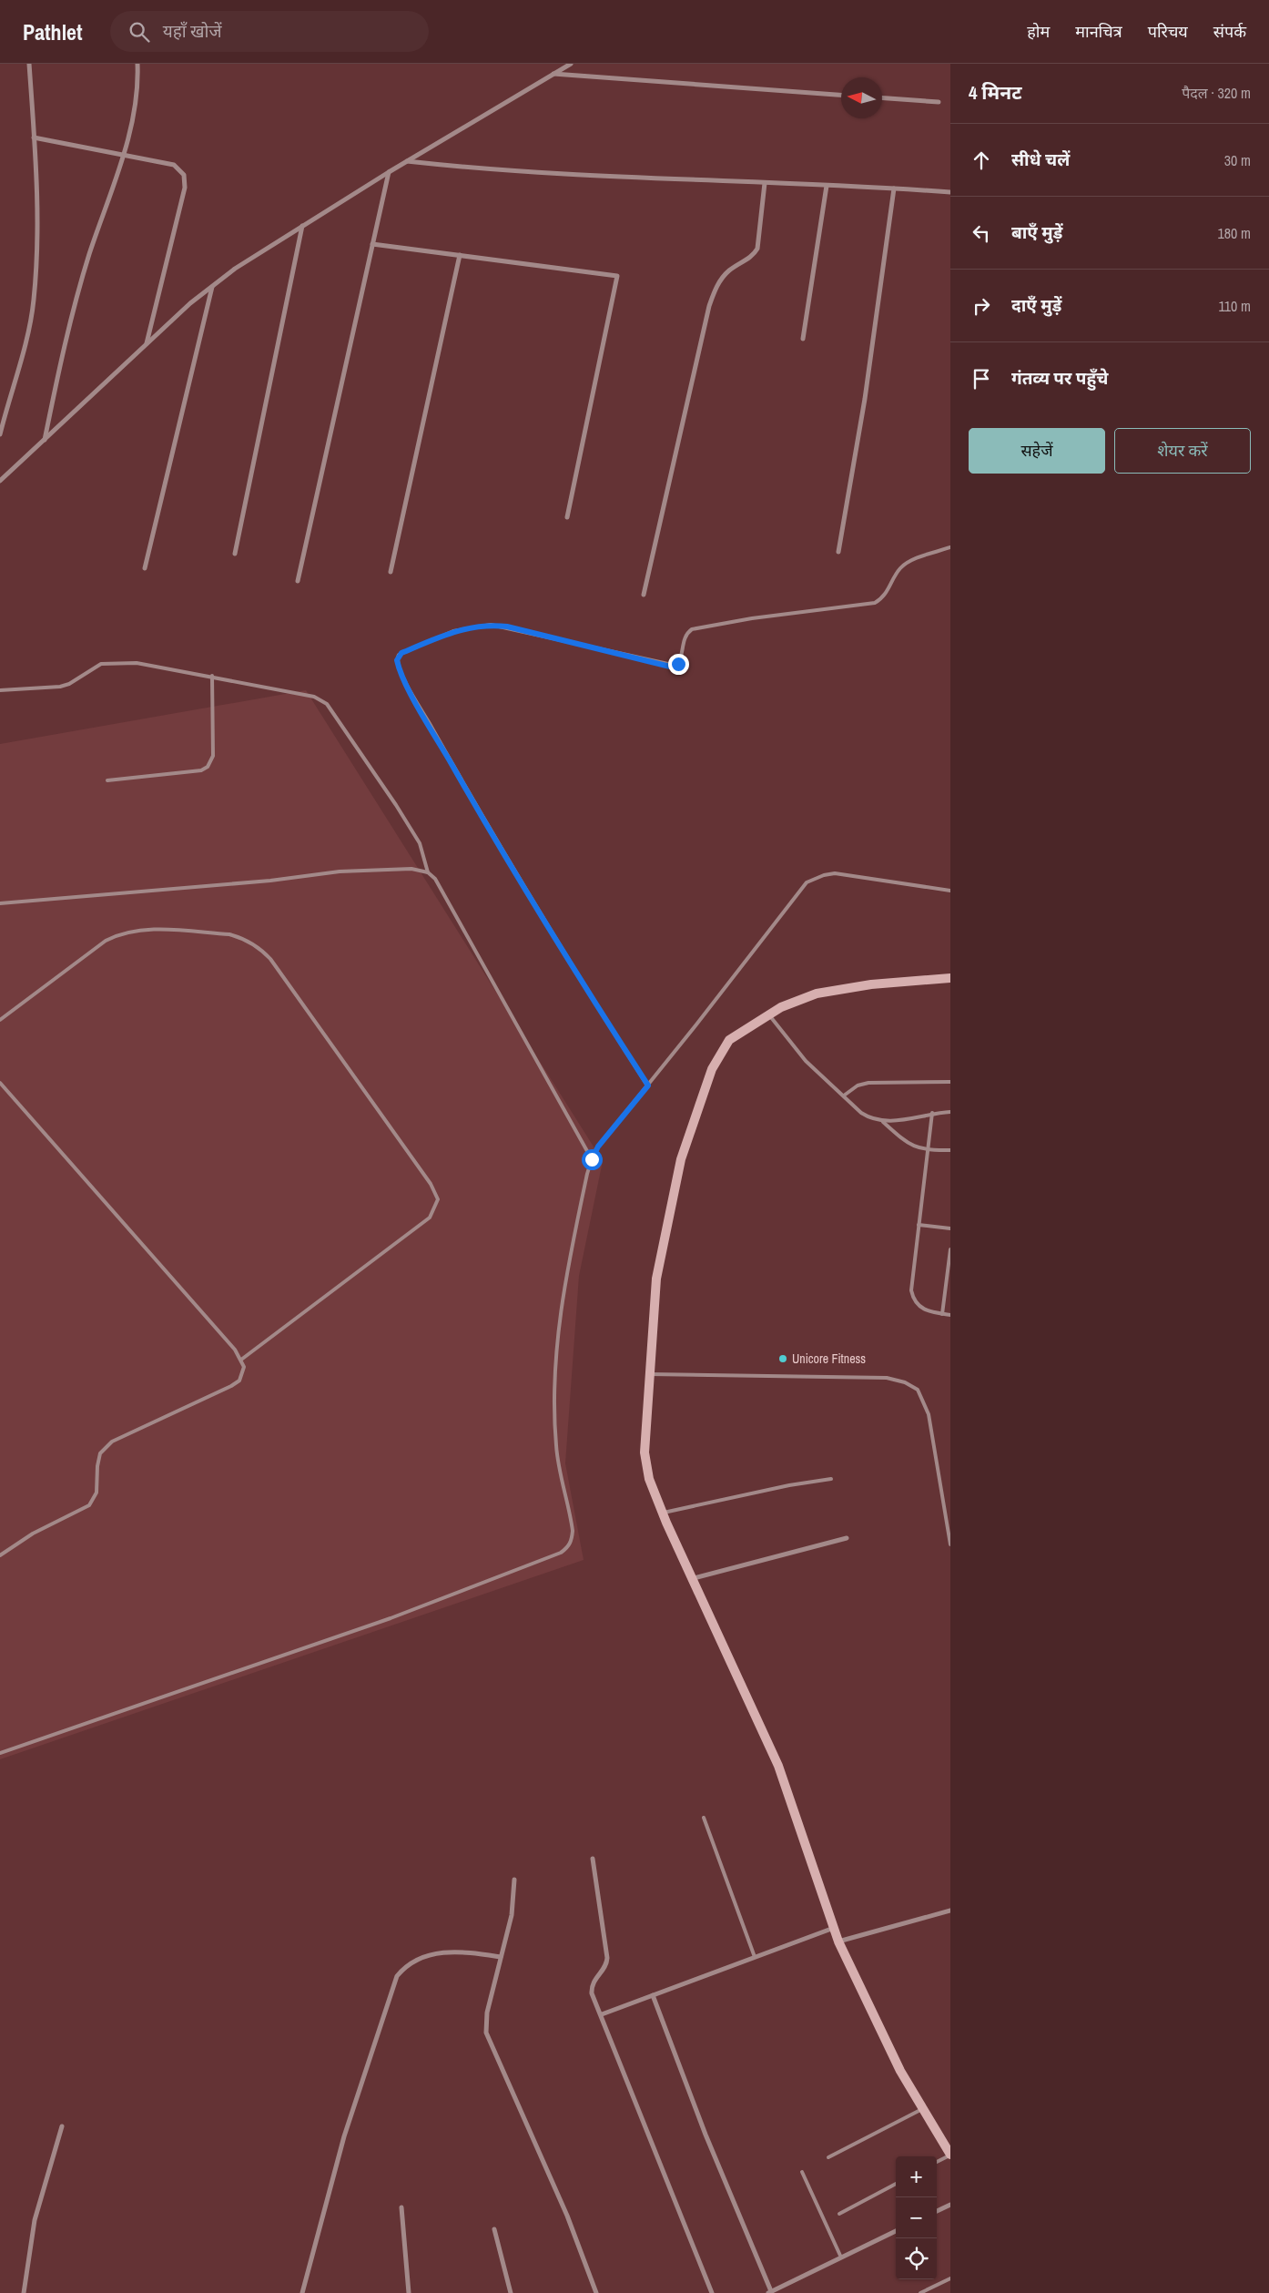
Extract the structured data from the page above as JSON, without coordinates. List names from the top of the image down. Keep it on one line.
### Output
{"places":["Unicore Fitness"],"north":"left","page":{"header":"Pathlet","search":"यहाँ खोजें","nav":["होम","मानचित्र","परिचय","संपर्क"],"heading":["4 मिनट","पैदल · 320 m"],"list":[["सीधे चलें","30 m"],["बाएँ मुड़ें","180 m"],["दाएँ मुड़ें","110 m"],"गंतव्य पर पहुँचे"],"buttons":["सहेजें","शेयर करें"],"map_buttons":["+","−"]}}
